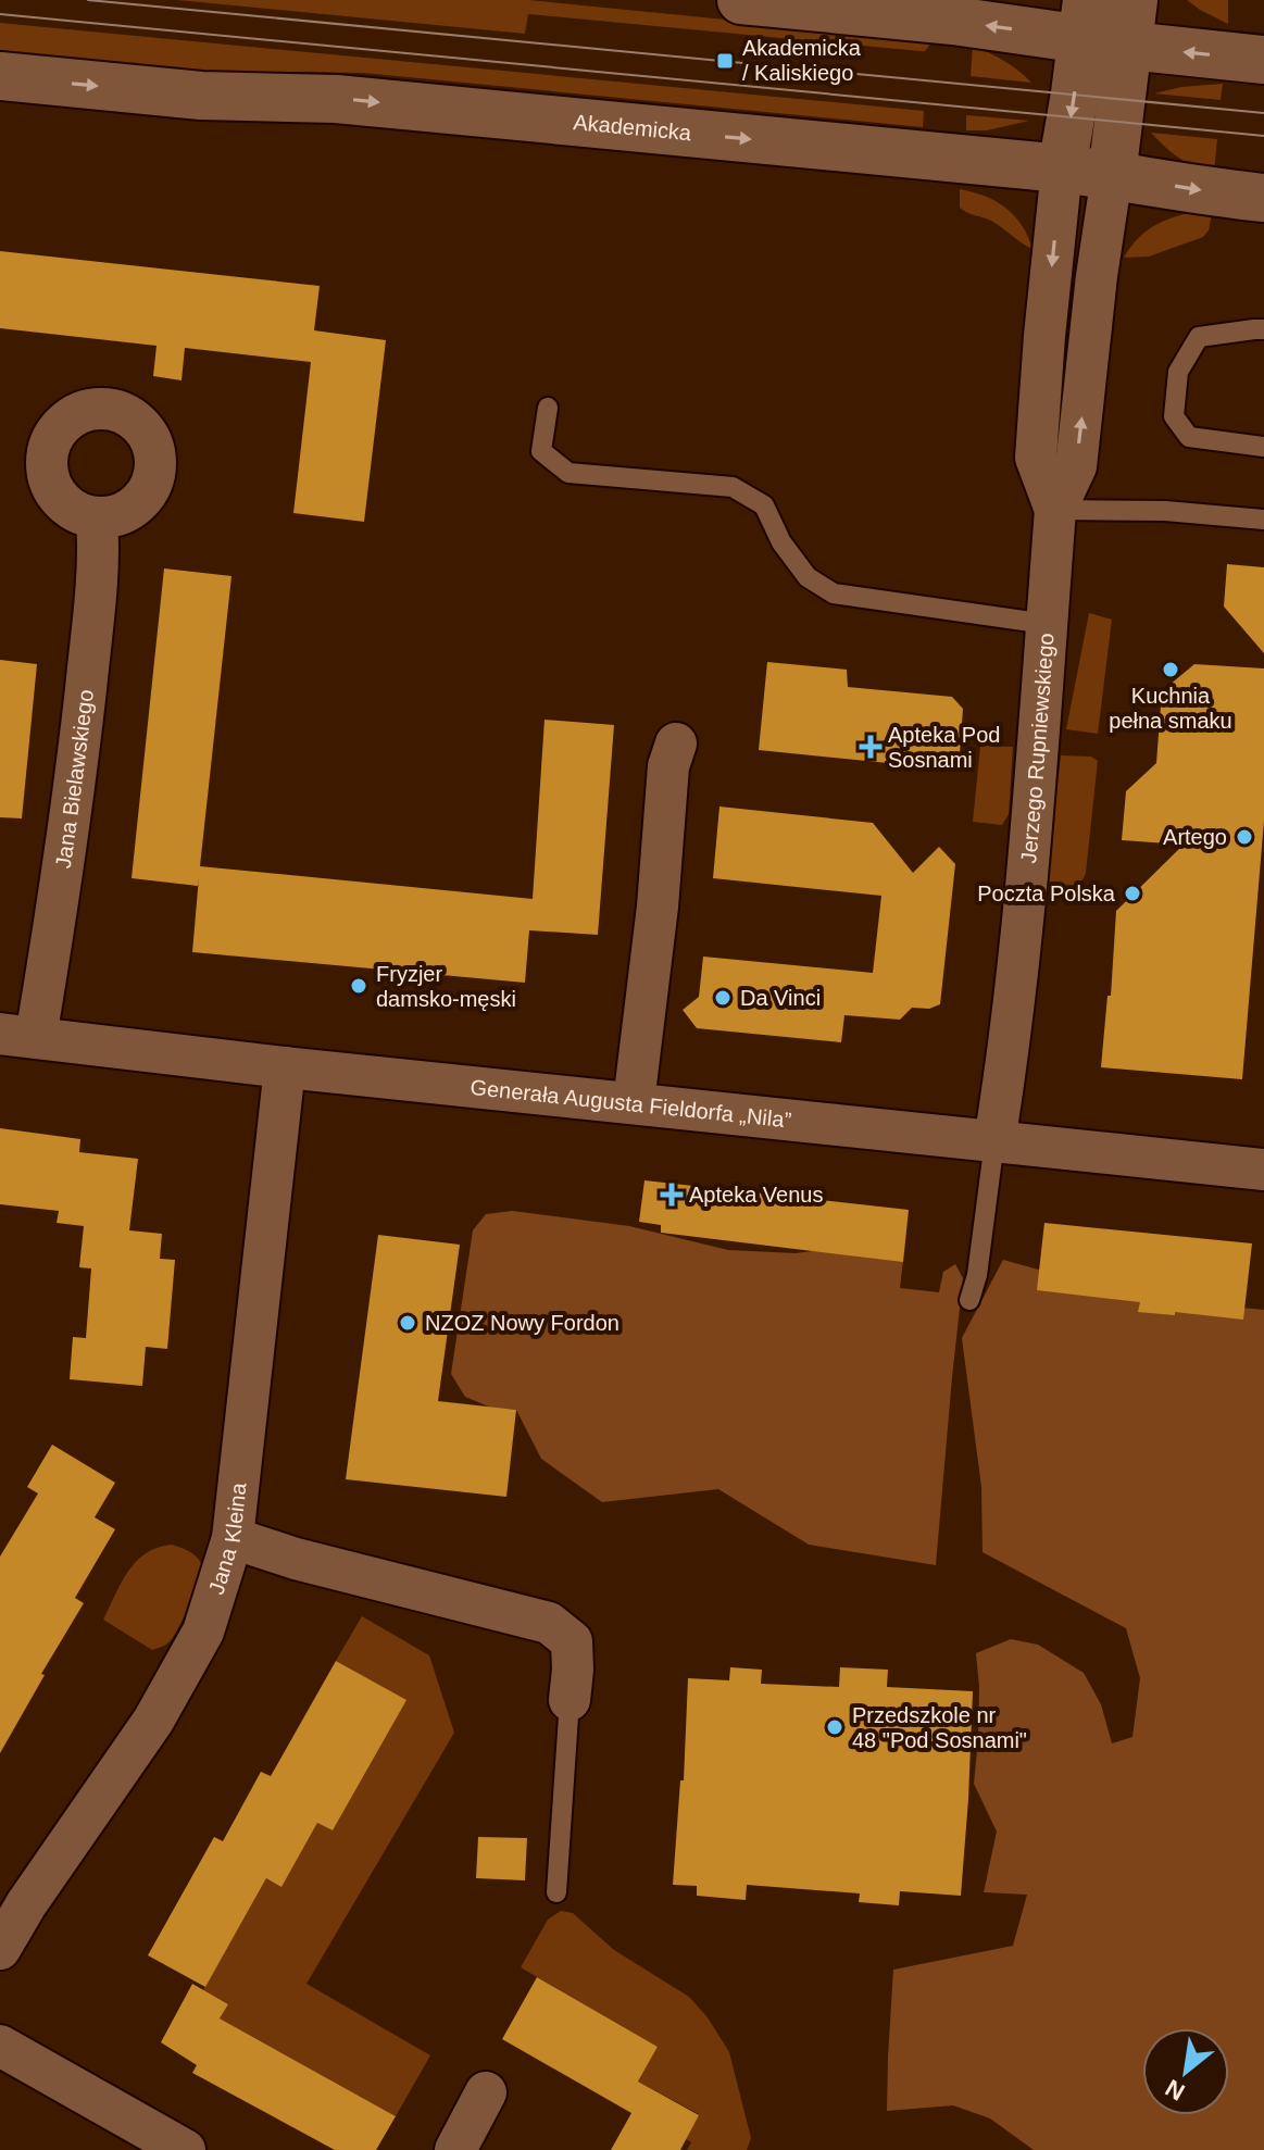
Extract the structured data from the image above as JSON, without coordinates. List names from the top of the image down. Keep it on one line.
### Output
{"streets":{"street":["Akademicka","Jerzego Rupniewskiego","Jana Bielawskiego","Generała Augusta Fieldorfa „Nila”","Jana Kleina"]},"crossings":[["Akademicka","Jerzego Rupniewskiego"],["Jerzego Rupniewskiego","Generała Augusta Fieldorfa „Nila”"],["Jana Bielawskiego","Generała Augusta Fieldorfa „Nila”"],["Generała Augusta Fieldorfa „Nila”","Jana Kleina"]],"places":{"transit":["Akademicka / Kaliskiego"],"other":["Kuchnia pełna smaku","Artego","Poczta Polska","Fryzjer damsko-męski","Da Vinci","NZOZ Nowy Fordon","Przedszkole nr 48 \"Pod Sosnami\""],"health":["Apteka Pod Sosnami","Apteka Venus"]},"north":"bottom left"}
